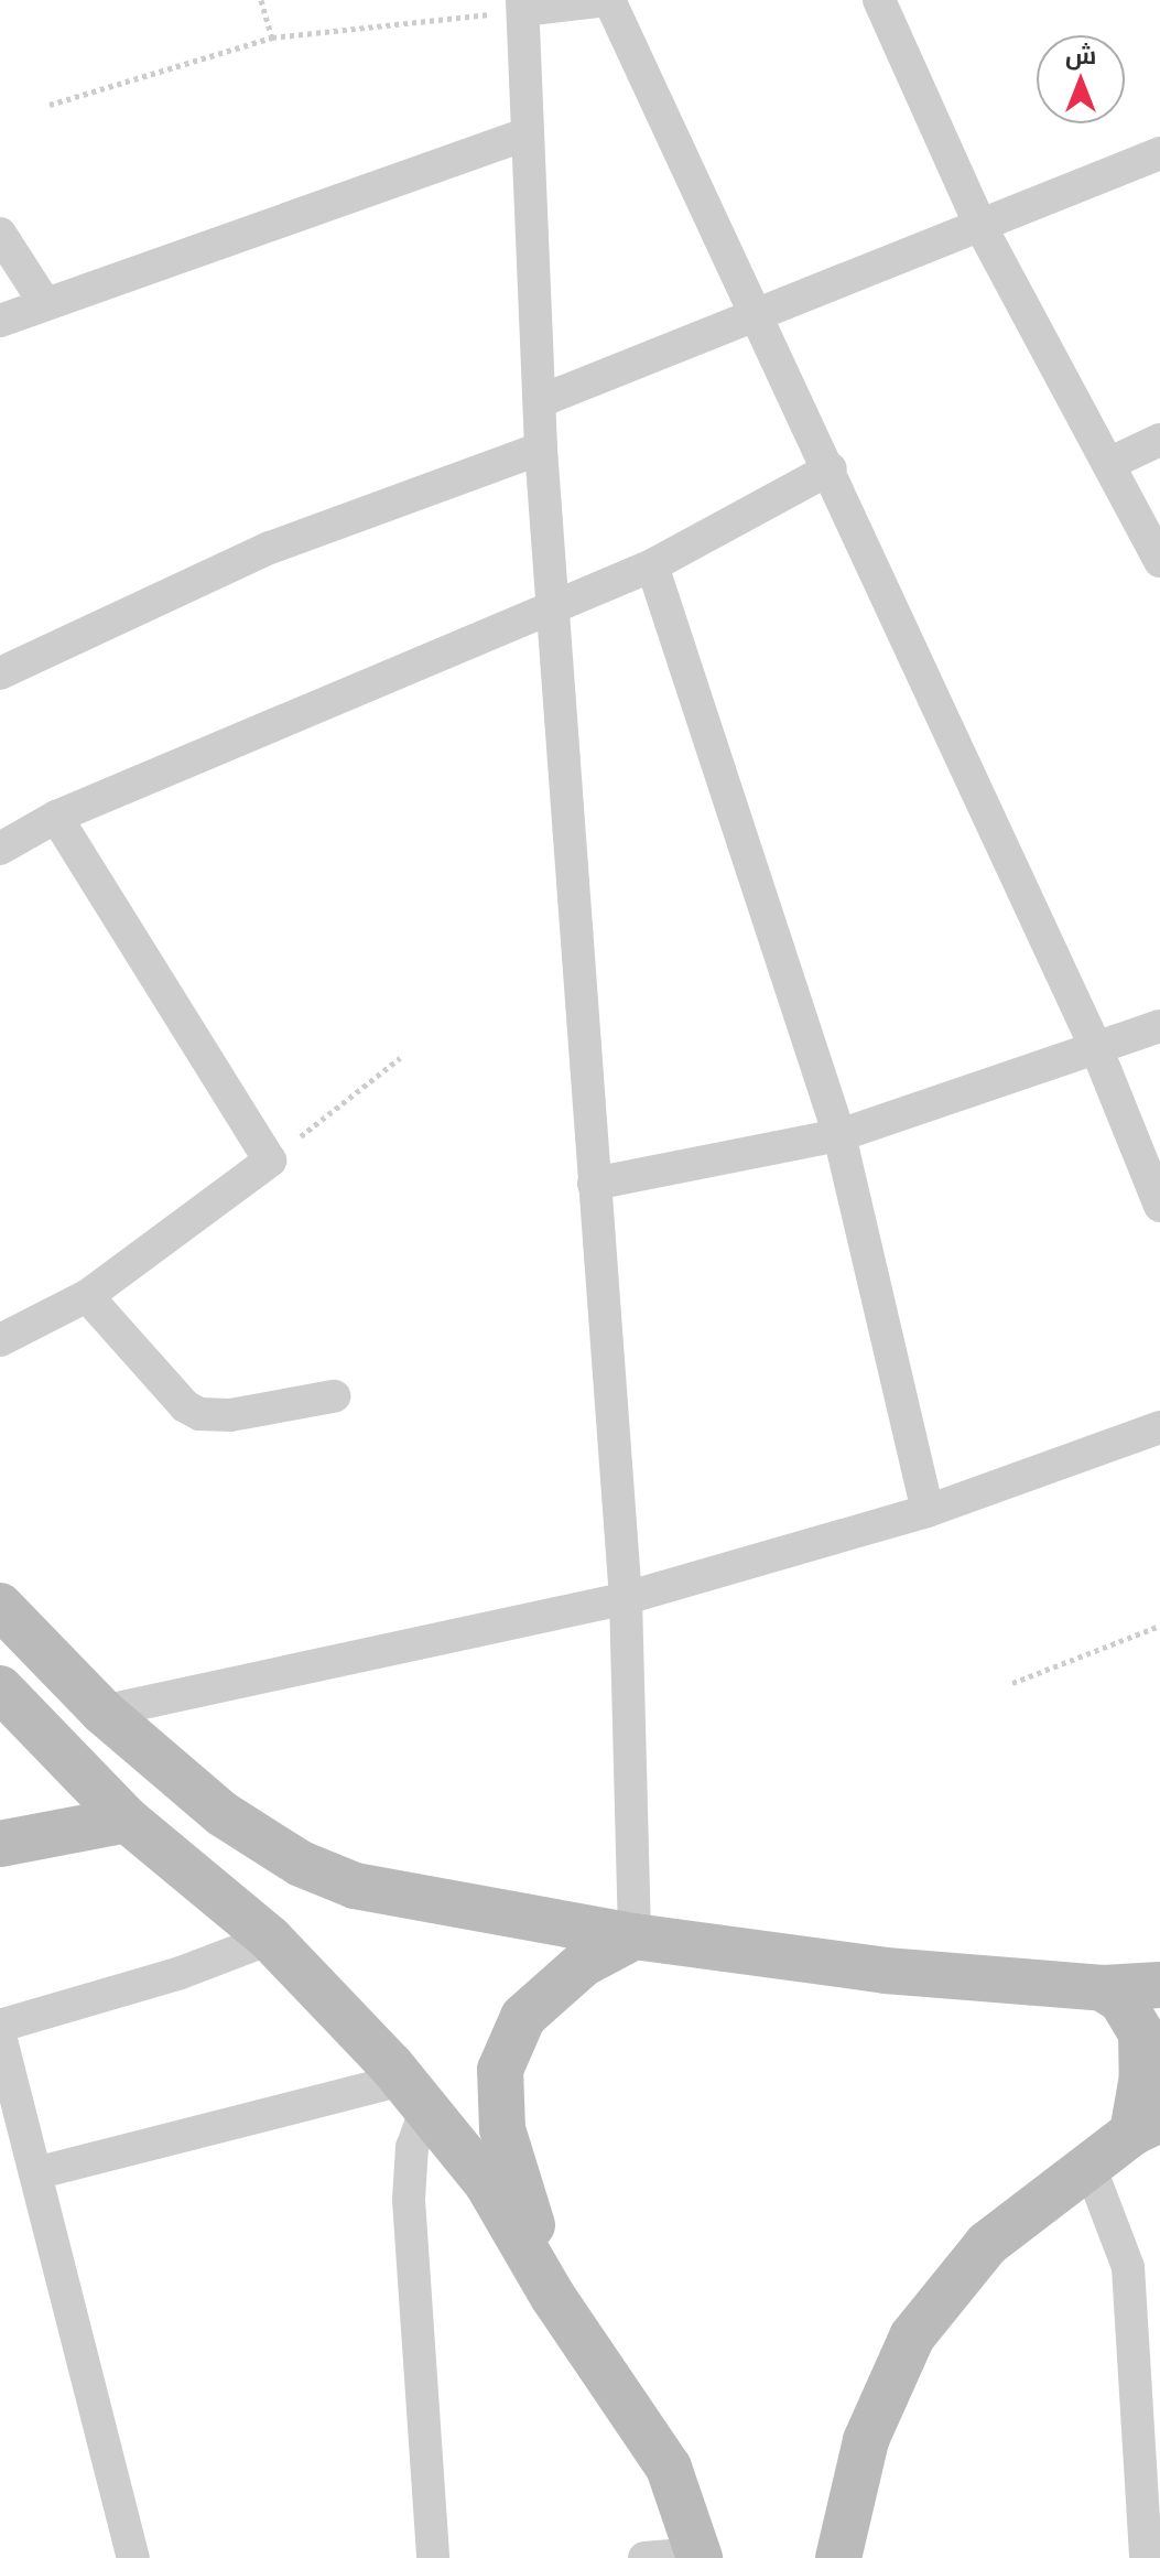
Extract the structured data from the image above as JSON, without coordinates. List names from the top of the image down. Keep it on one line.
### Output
{"north":"top"}
